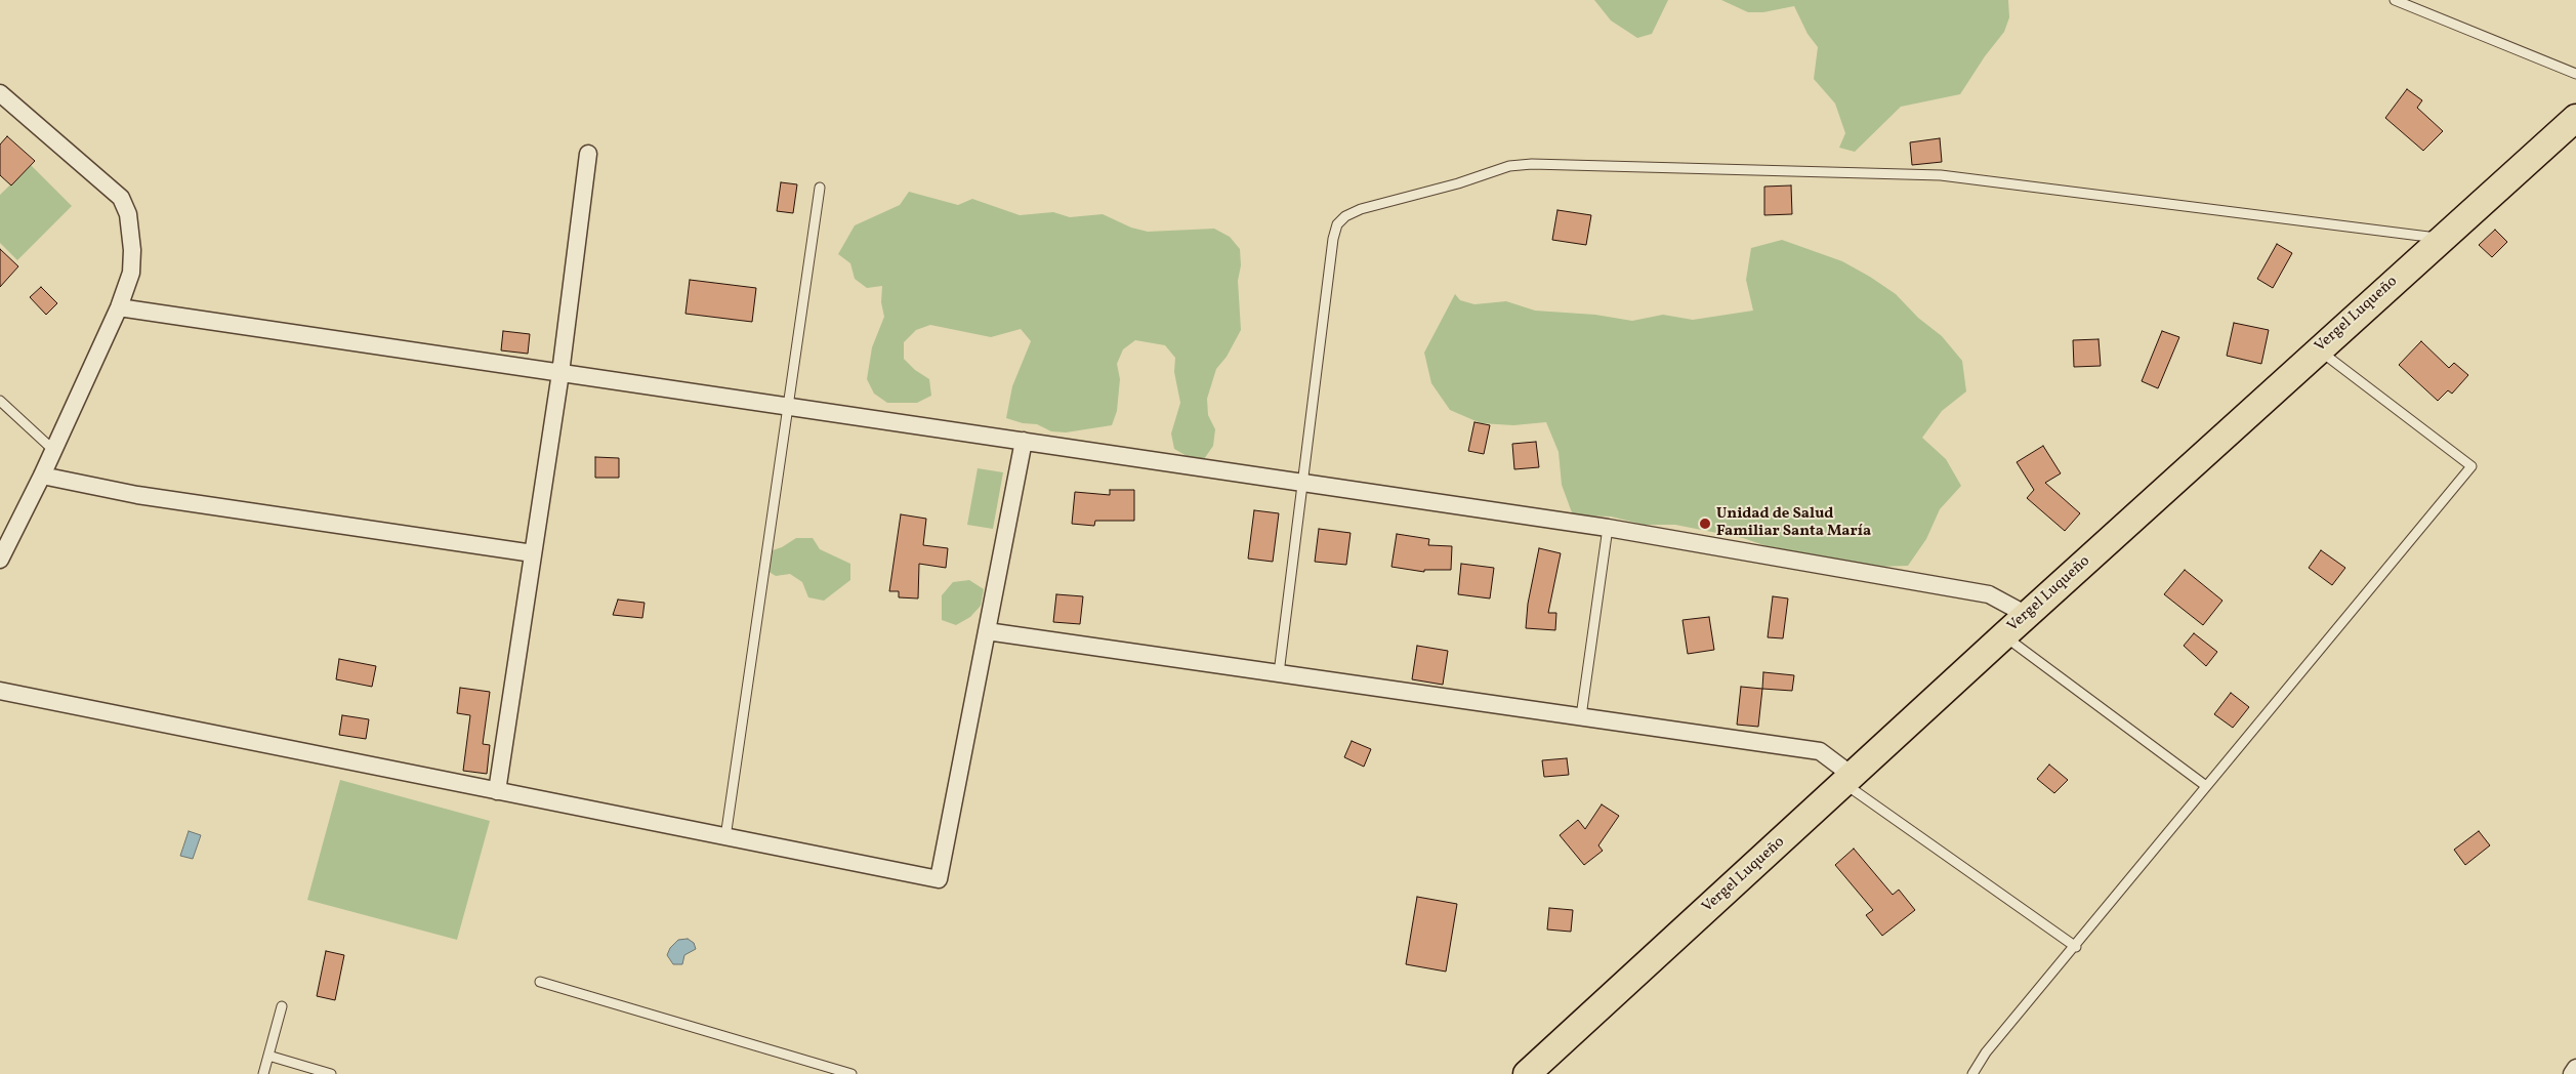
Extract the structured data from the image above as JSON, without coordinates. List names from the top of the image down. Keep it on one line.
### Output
{"streets":{"main road":["Vergel Luqueño"]},"places":["Unidad de Salud Familiar Santa María"]}
